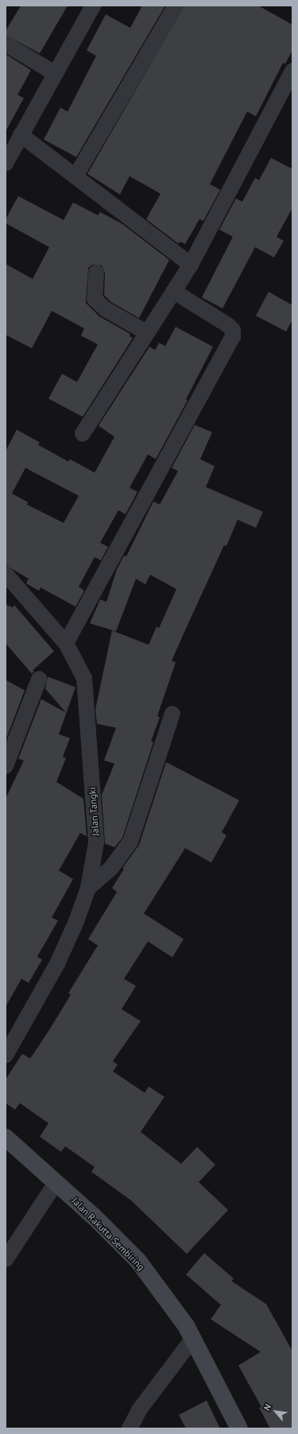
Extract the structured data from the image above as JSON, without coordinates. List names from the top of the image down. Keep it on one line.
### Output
{"streets":{"main road":["Jalan Rakutta Sembiring"],"street":["Jalan Tangki"]},"north":"top left"}
